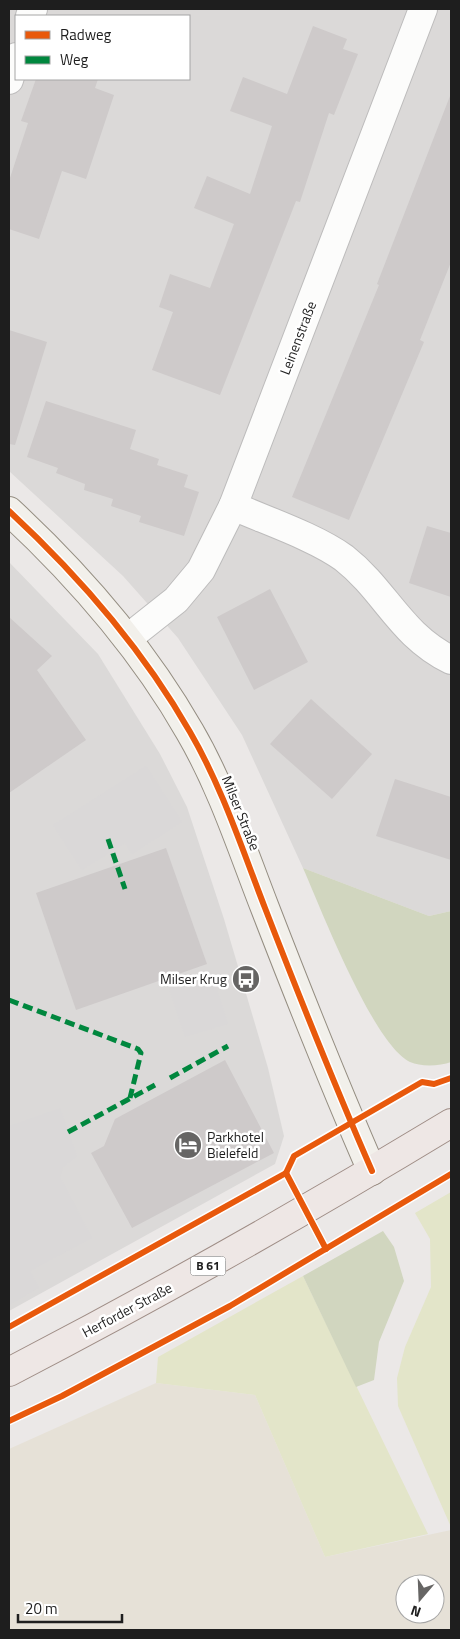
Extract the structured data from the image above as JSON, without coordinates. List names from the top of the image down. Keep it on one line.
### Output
{"streets":{"main road":["Milser Straße","B 61","Herforder Straße"],"street":["Leinenstraße"]},"crossings":[["Leinenstraße","Milser Straße"],["Milser Straße","Herforder Straße"]],"places":{"bus stop":["Milser Krug"],"hotel":["Parkhotel Bielefeld"]},"legend":["Radweg","Weg"],"scale_bar":"20 m","north":"bottom"}
